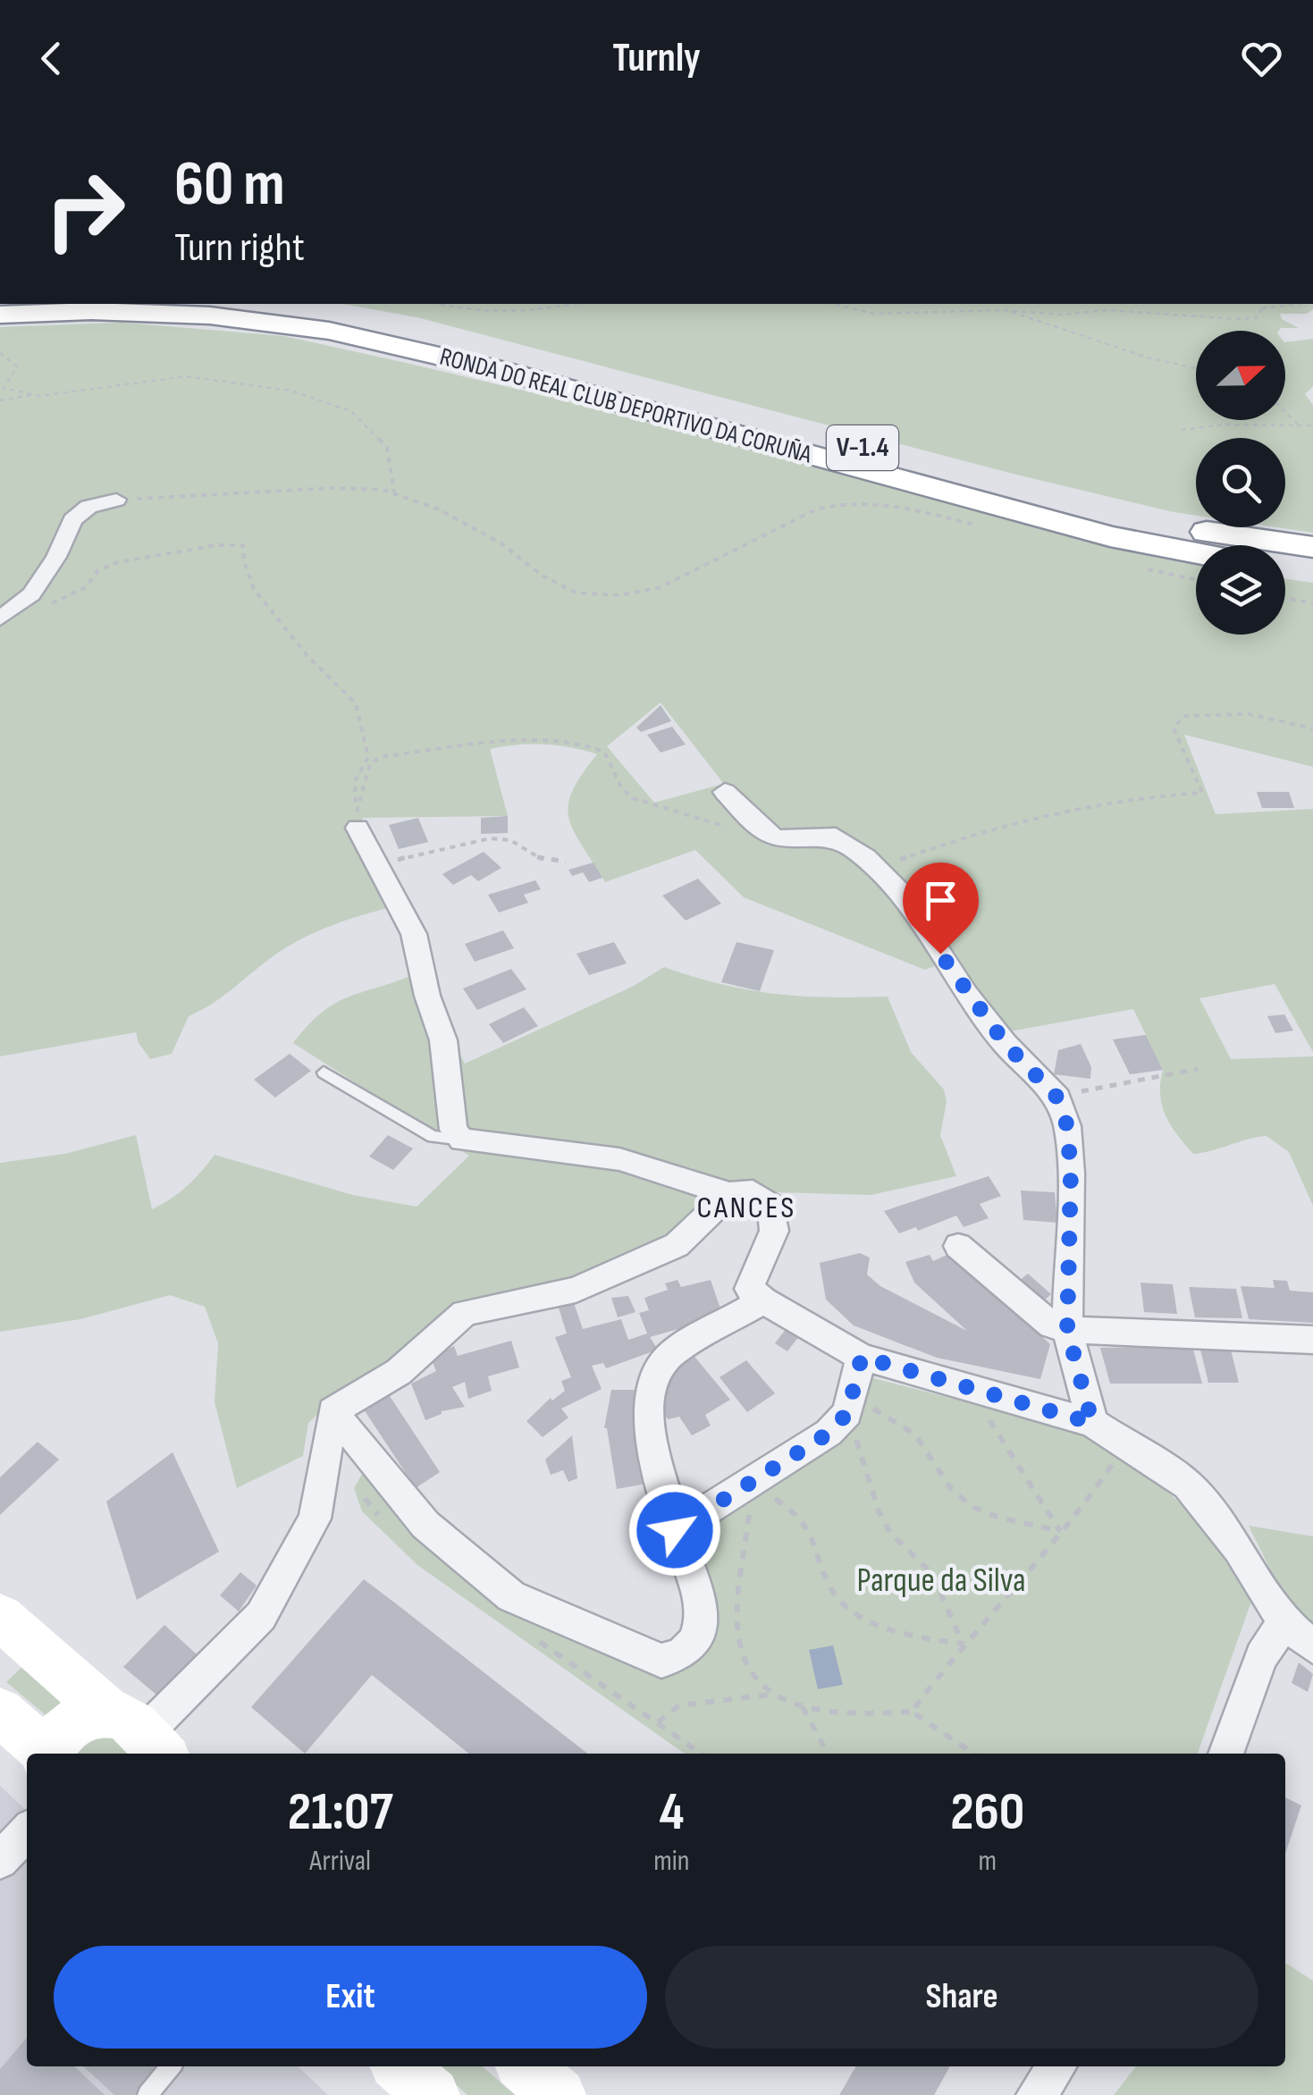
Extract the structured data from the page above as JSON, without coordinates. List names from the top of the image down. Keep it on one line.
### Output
{"streets":{"highway":["RONDA DO REAL CLUB DEPORTIVO DA CORUÑA","V-1.4"]},"districts":["CANCES"],"parks":["Parque da Silva"],"north":"right","page":{"header":"Turnly","turn":["60 m","Turn right"],"eta":["21:07","Arrival","4","min","260","m"],"buttons":["Exit","Share"]}}
